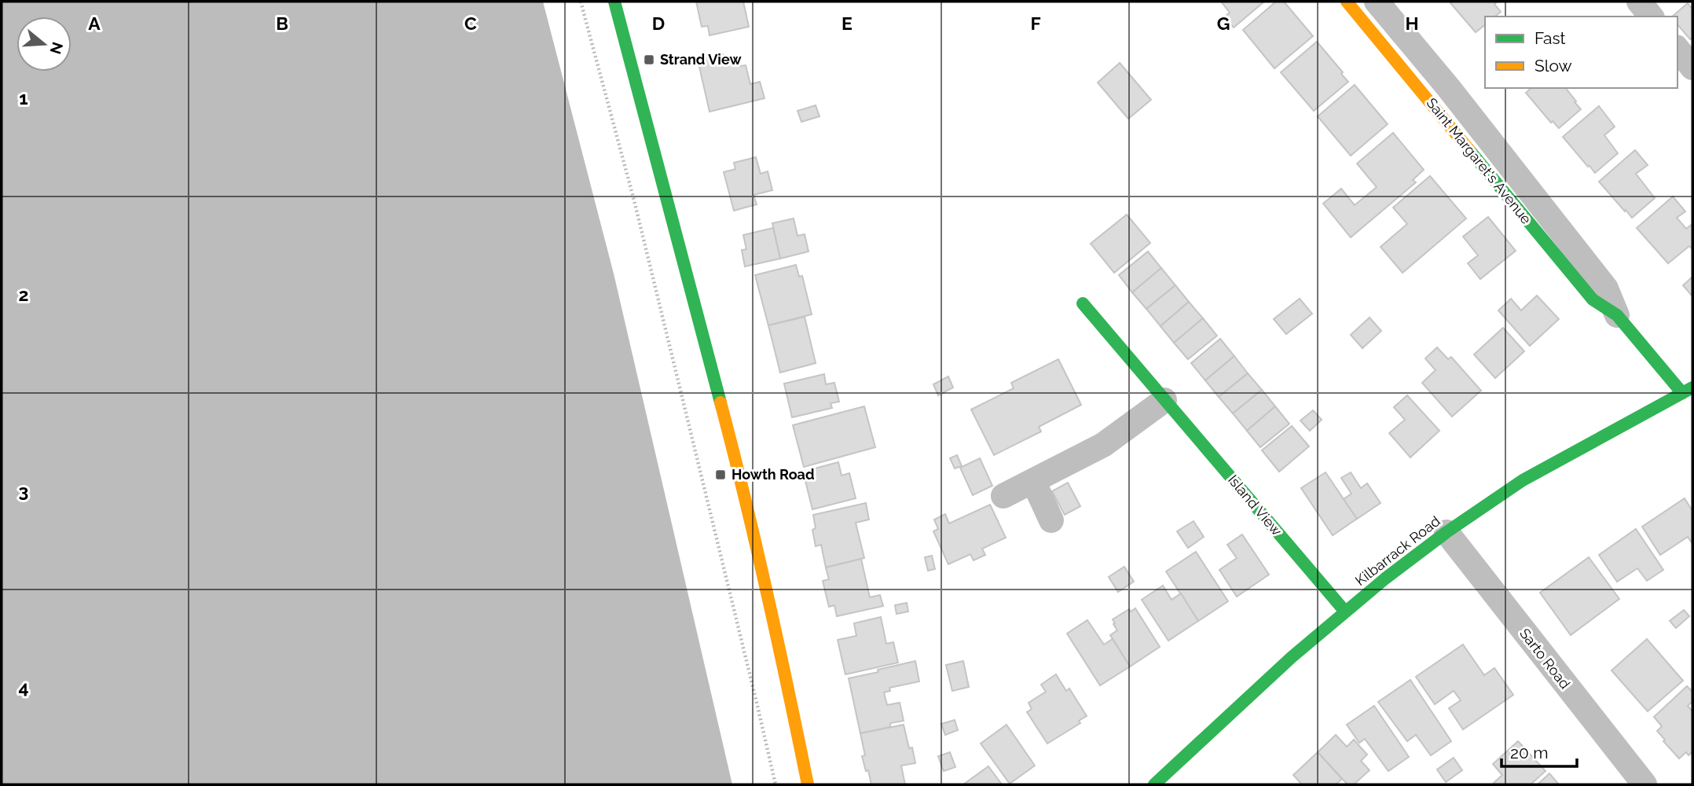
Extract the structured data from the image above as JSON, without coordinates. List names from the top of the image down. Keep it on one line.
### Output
{"streets":{"main road":["Saint Margaret's Avenue","Island View","Kilbarrack Road"],"street":["Sarto Road"]},"crossings":[["Saint Margaret's Avenue","Kilbarrack Road"],["Island View","Kilbarrack Road"],["Kilbarrack Road","Sarto Road"]],"places":{"transit":["Strand View","Howth Road"]},"legend":["Fast","Slow"],"scale_bar":"20 m","north":"right","grid":{"columns":["A","B","C","D","E","F","G","H"],"rows":["1","2","3","4"]}}
